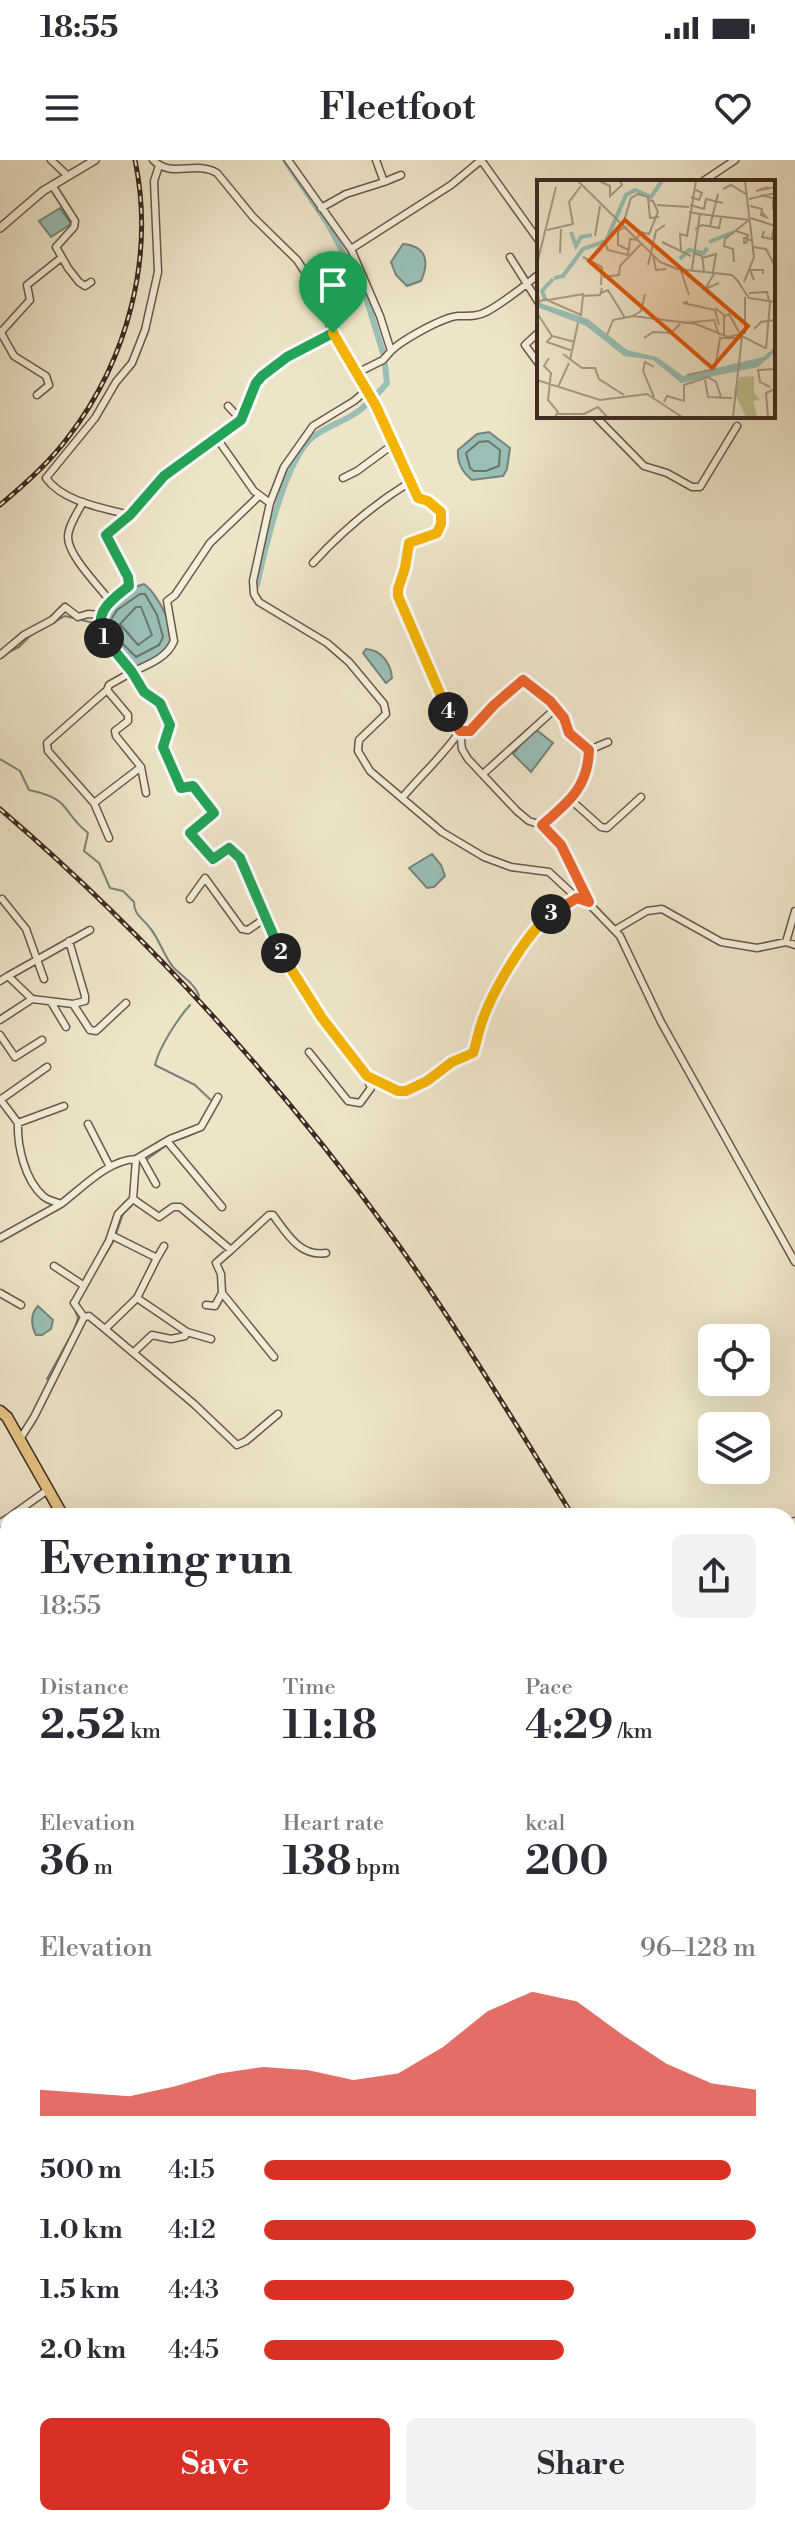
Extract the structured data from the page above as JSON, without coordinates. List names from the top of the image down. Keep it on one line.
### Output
{"page":{"status":"18:55","header":"Fleetfoot","pins":["1","4","3","2"],"heading":["Evening run","18:55"],"stats":[["Distance","2.52 km"],["Time","11:18"],["Pace","4:29 /km"],["Elevation","36 m"],["Heart rate","138 bpm"],["kcal","200"]],"chart":["Elevation","96–128 m"],"list":[{"name":"500 m","note":"4:15"},{"name":"1.0 km","note":"4:12"},{"name":"1.5 km","note":"4:43"},{"name":"2.0 km","note":"4:45"}],"buttons":["Save","Share"]}}
